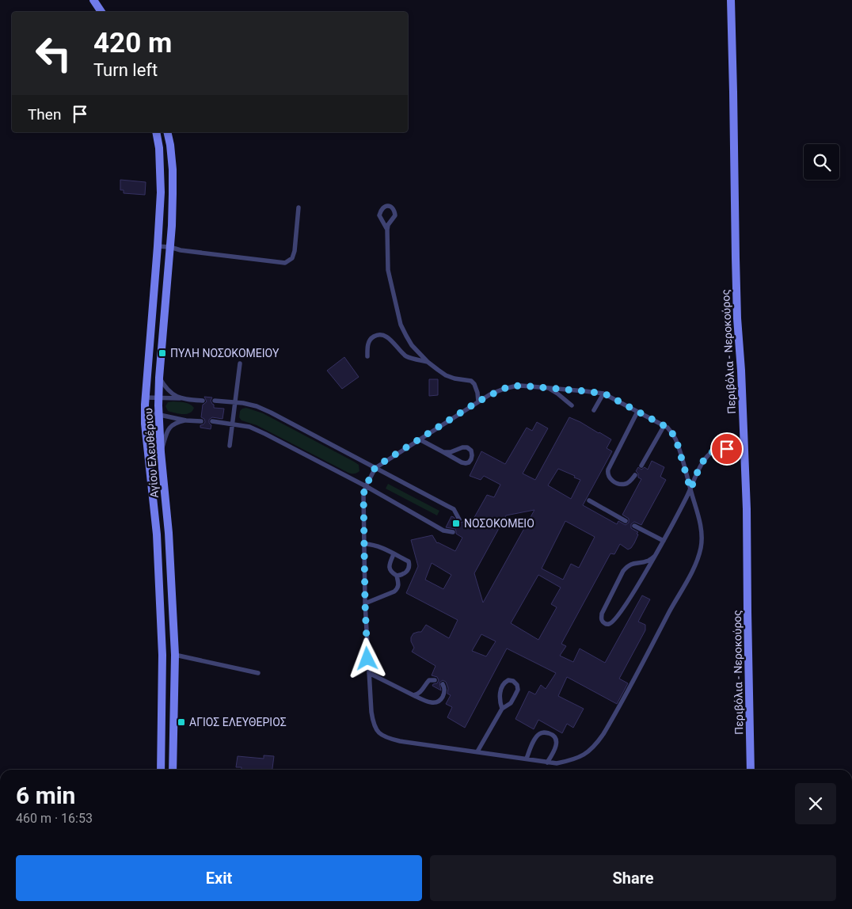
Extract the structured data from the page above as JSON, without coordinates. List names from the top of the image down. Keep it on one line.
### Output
{"streets":{"main road":["Περιβόλια - Νεροκούρος","Αγίου Ελευθέριου"]},"places":{"transit":["ΠΥΛΗ ΝΟΣΟΚΟΜΕΙΟΥ","ΝΟΣΟΚΟΜΕΙΟ","ΑΓΙΟΣ ΕΛΕΥΘΕΡΙΟΣ"]},"page":{"turn":["420 m","Turn left"],"then":"Then","heading":["6 min","460 m · 16:53"],"buttons":["Exit","Share"]}}
